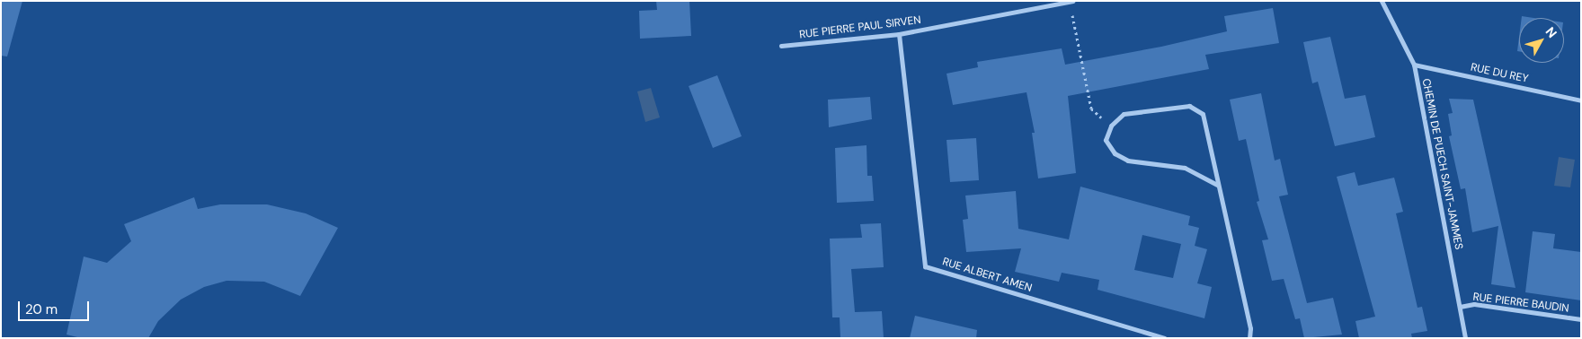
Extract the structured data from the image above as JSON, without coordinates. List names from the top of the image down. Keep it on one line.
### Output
{"streets":{"street":["RUE PIERRE PAUL SIRVEN","RUE DU REY","CHEMIN DE PUECH SAINT-JAMMES","RUE ALBERT AMEN","RUE PIERRE BAUDIN"]},"crossings":[["RUE PIERRE PAUL SIRVEN","RUE ALBERT AMEN"],["RUE DU REY","CHEMIN DE PUECH SAINT-JAMMES"],["CHEMIN DE PUECH SAINT-JAMMES","RUE PIERRE BAUDIN"]],"scale_bar":"20 m","north":"top right"}
